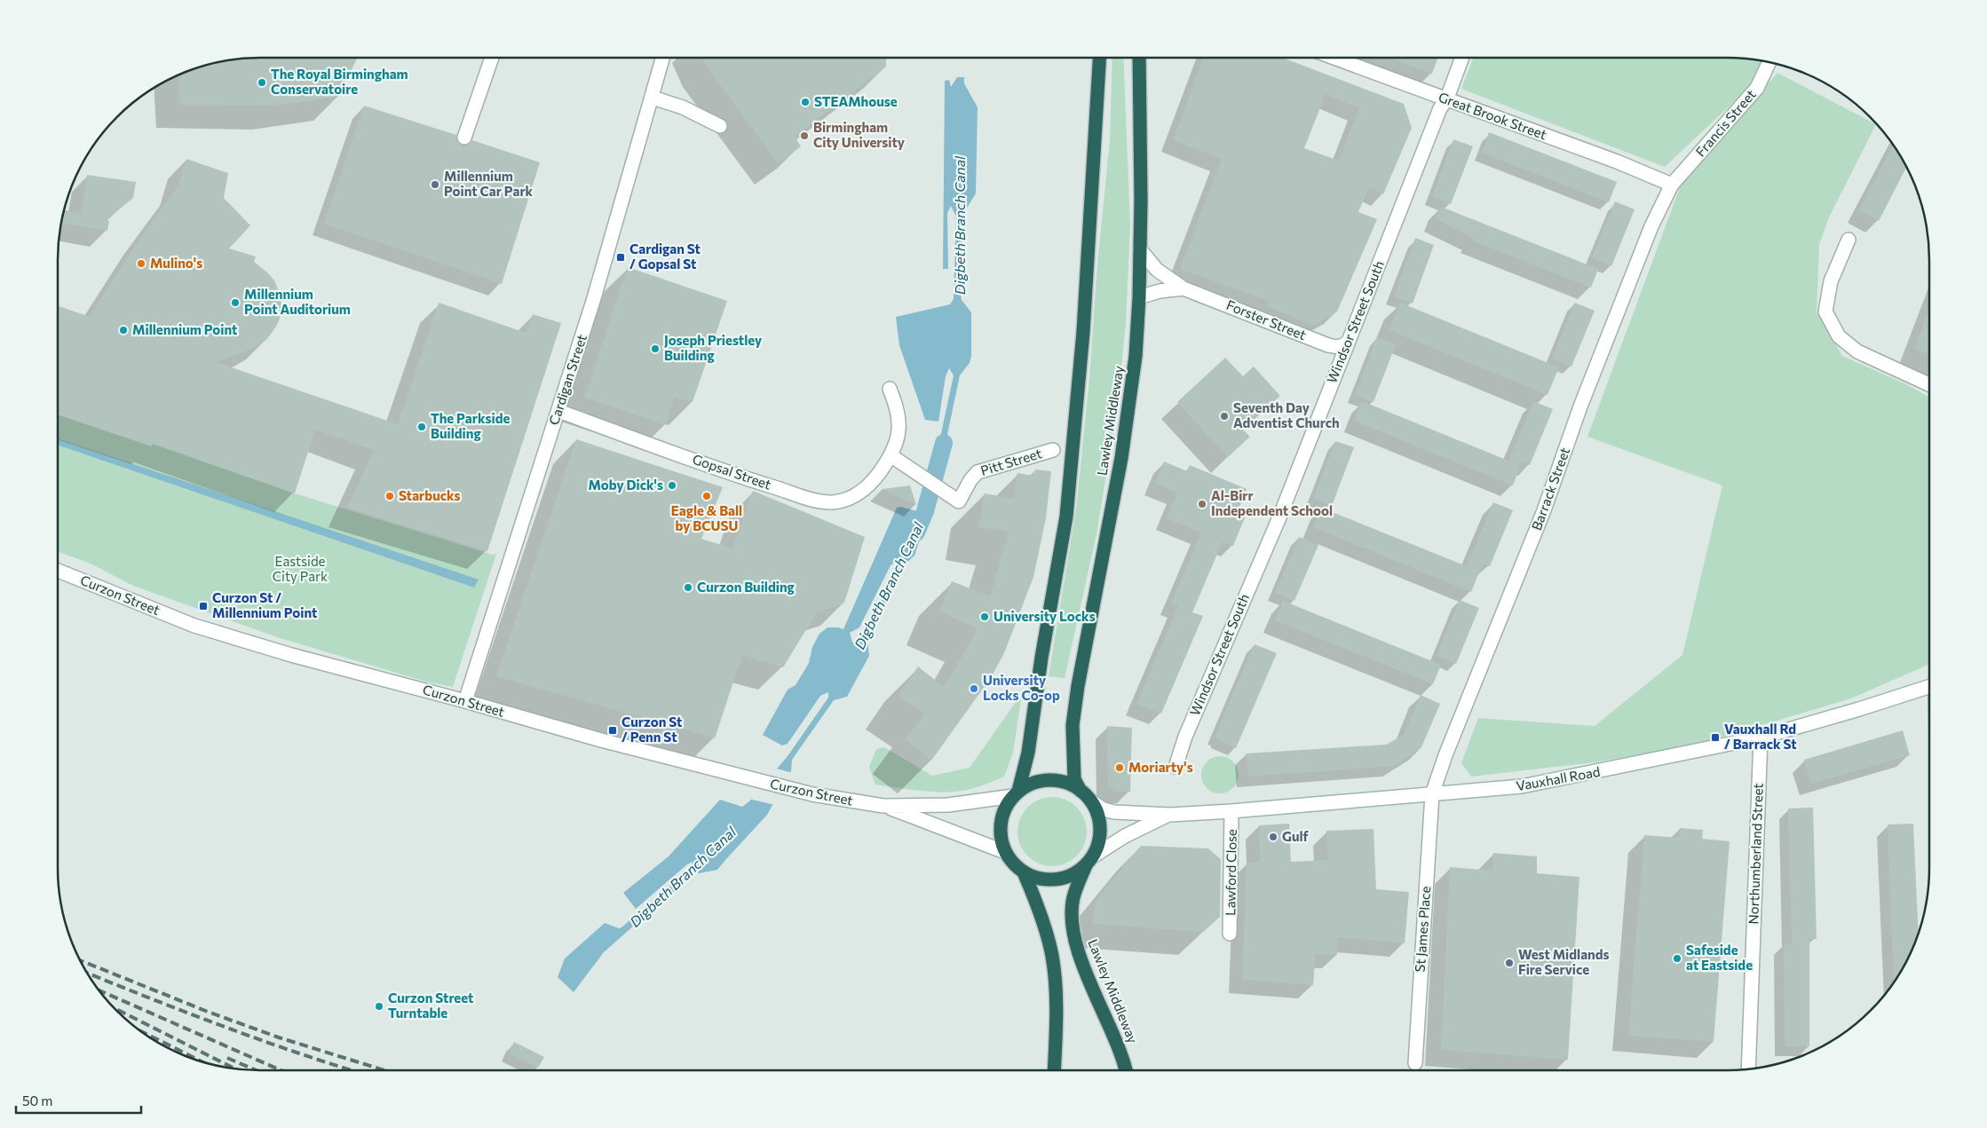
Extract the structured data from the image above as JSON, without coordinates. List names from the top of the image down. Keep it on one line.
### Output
{"streets":{"highway":["Lawley Middleway"],"street":["Great Brook Street","Francis Street","Forster Street","Windsor Street South","Cardigan Street","Pitt Street","Gopsal Street","Barrack Street","Curzon Street","Vauxhall Road","Northumberland Street","Lawford Close","St James Place"]},"crossings":[["Great Brook Street","Francis Street"],["Great Brook Street","Windsor Street South"],["Great Brook Street","Barrack Street"],["Francis Street","Barrack Street"],["Forster Street","Windsor Street South"],["Forster Street","Lawley Middleway"],["Cardigan Street","Gopsal Street"],["Cardigan Street","Curzon Street"],["Lawley Middleway","Curzon Street"],["Lawley Middleway","Vauxhall Road"],["Pitt Street","Gopsal Street"],["Barrack Street","Vauxhall Road"],["Barrack Street","St James Place"],["Curzon Street","Vauxhall Road"],["Vauxhall Road","Northumberland Street"],["Vauxhall Road","Lawford Close"],["Vauxhall Road","St James Place"]],"water":["Digbeth Branch Canal"],"parks":["Eastside City Park"],"places":{"other":["The Royal Birmingham Conservatoire","STEAMhouse","Birmingham City University","Millennium Point Car Park","Mulino's","Millennium Point Auditorium","Millennium Point","Joseph Priestley Building","Seventh Day Adventist Church","The Parkside Building","Moby Dick's","Starbucks","Eagle & Ball by BCUSU","Al-Birr Independent School","Curzon Building","University Locks","University Locks Co-op","Moriarty's","Gulf","Safeside at Eastside","West Midlands Fire Service","Curzon Street Turntable"],"transit":["Cardigan St / Gopsal St","Curzon St / Millennium Point","Curzon St / Penn St","Vauxhall Rd / Barrack St"]},"scale_bar":"50 m"}
